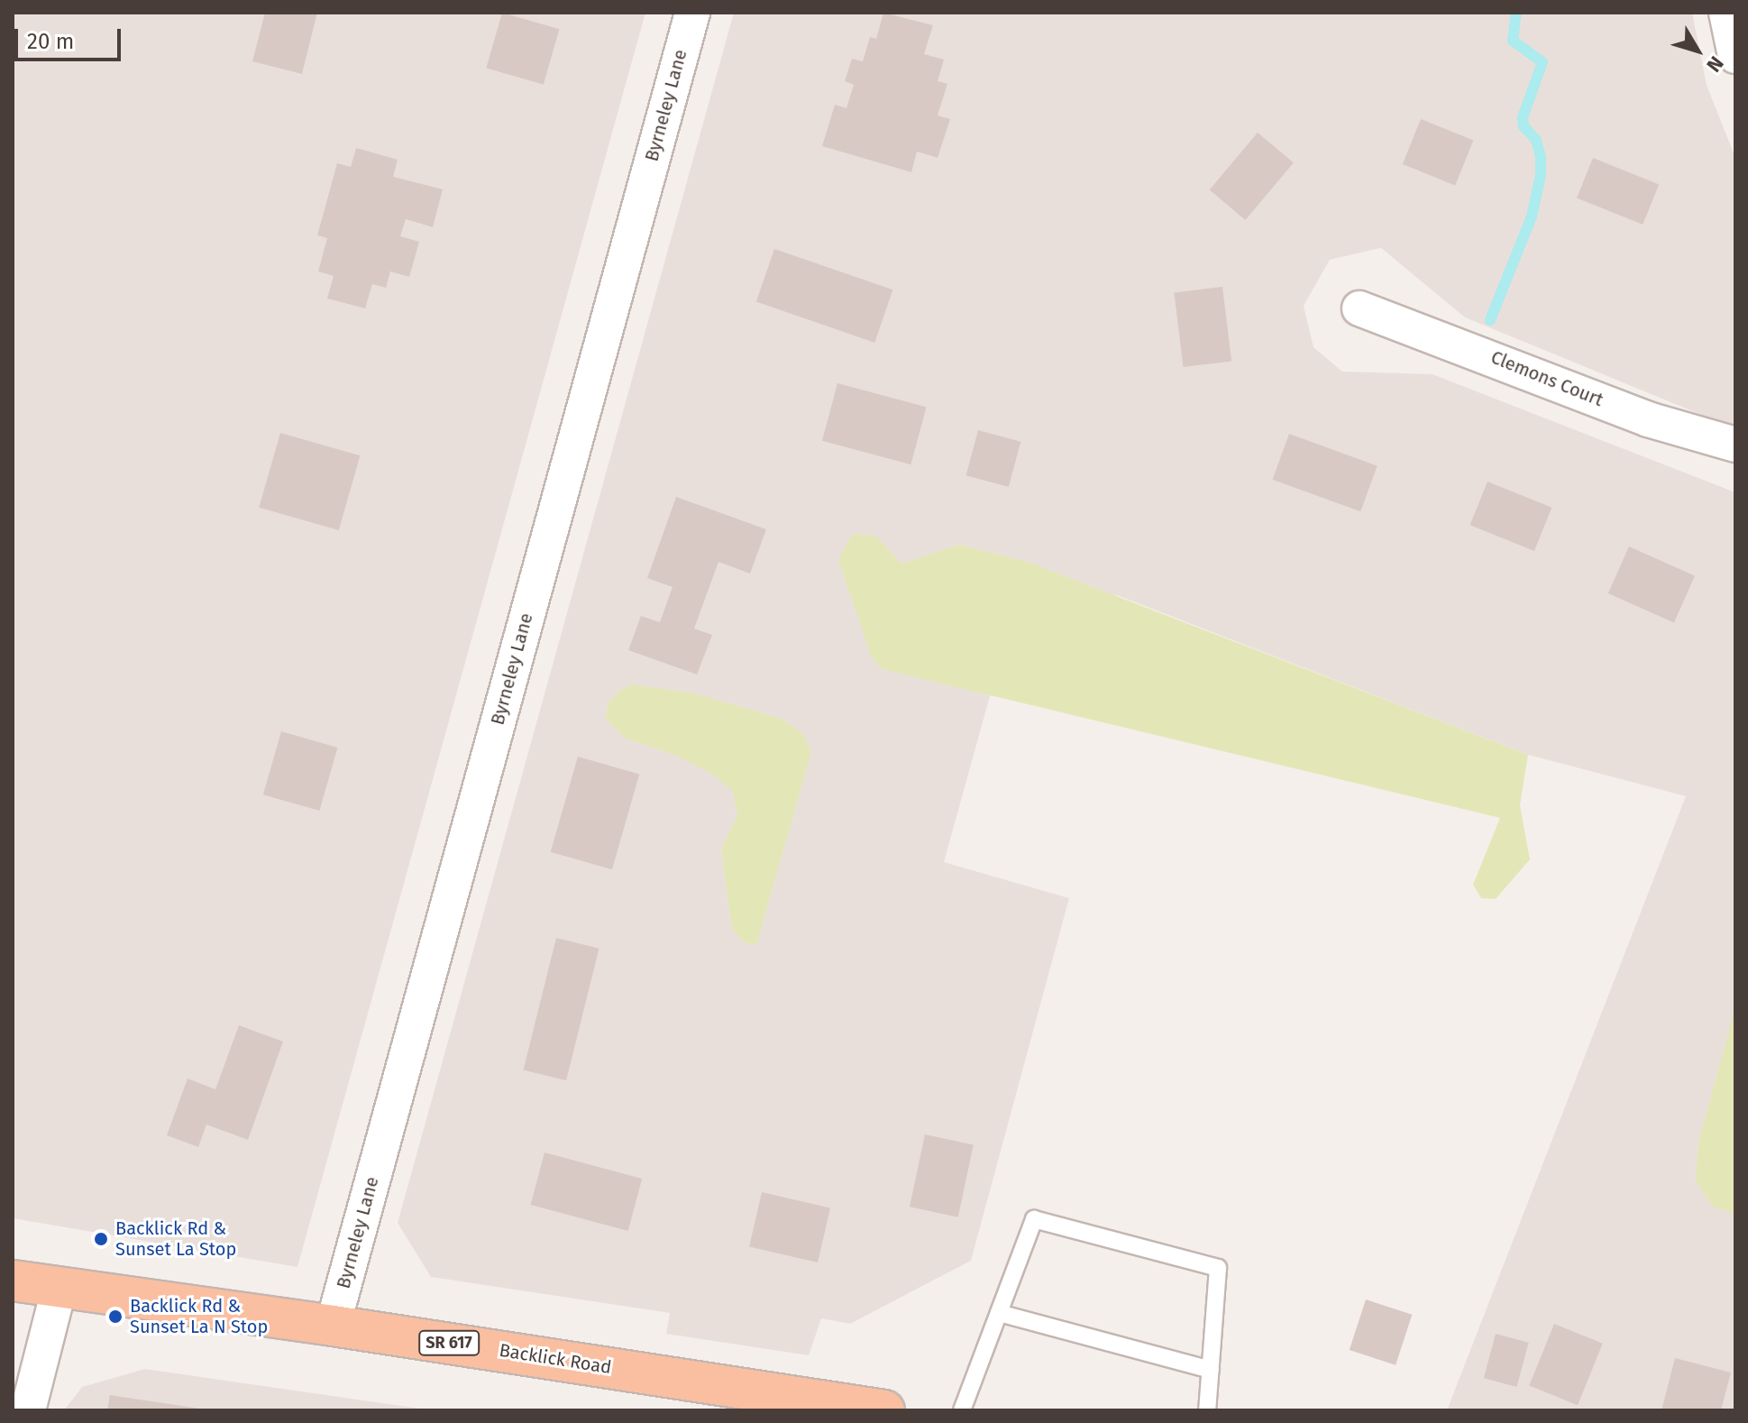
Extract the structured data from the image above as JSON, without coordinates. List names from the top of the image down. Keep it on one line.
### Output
{"streets":{"main road":["SR 617","Backlick Road"],"street":["Byrneley Lane","Clemons Court"]},"crossings":[["Byrneley Lane","Backlick Road"]],"places":["Backlick Rd & Sunset La Stop","Backlick Rd & Sunset La N Stop"],"scale_bar":"20 m","north":"bottom right"}
